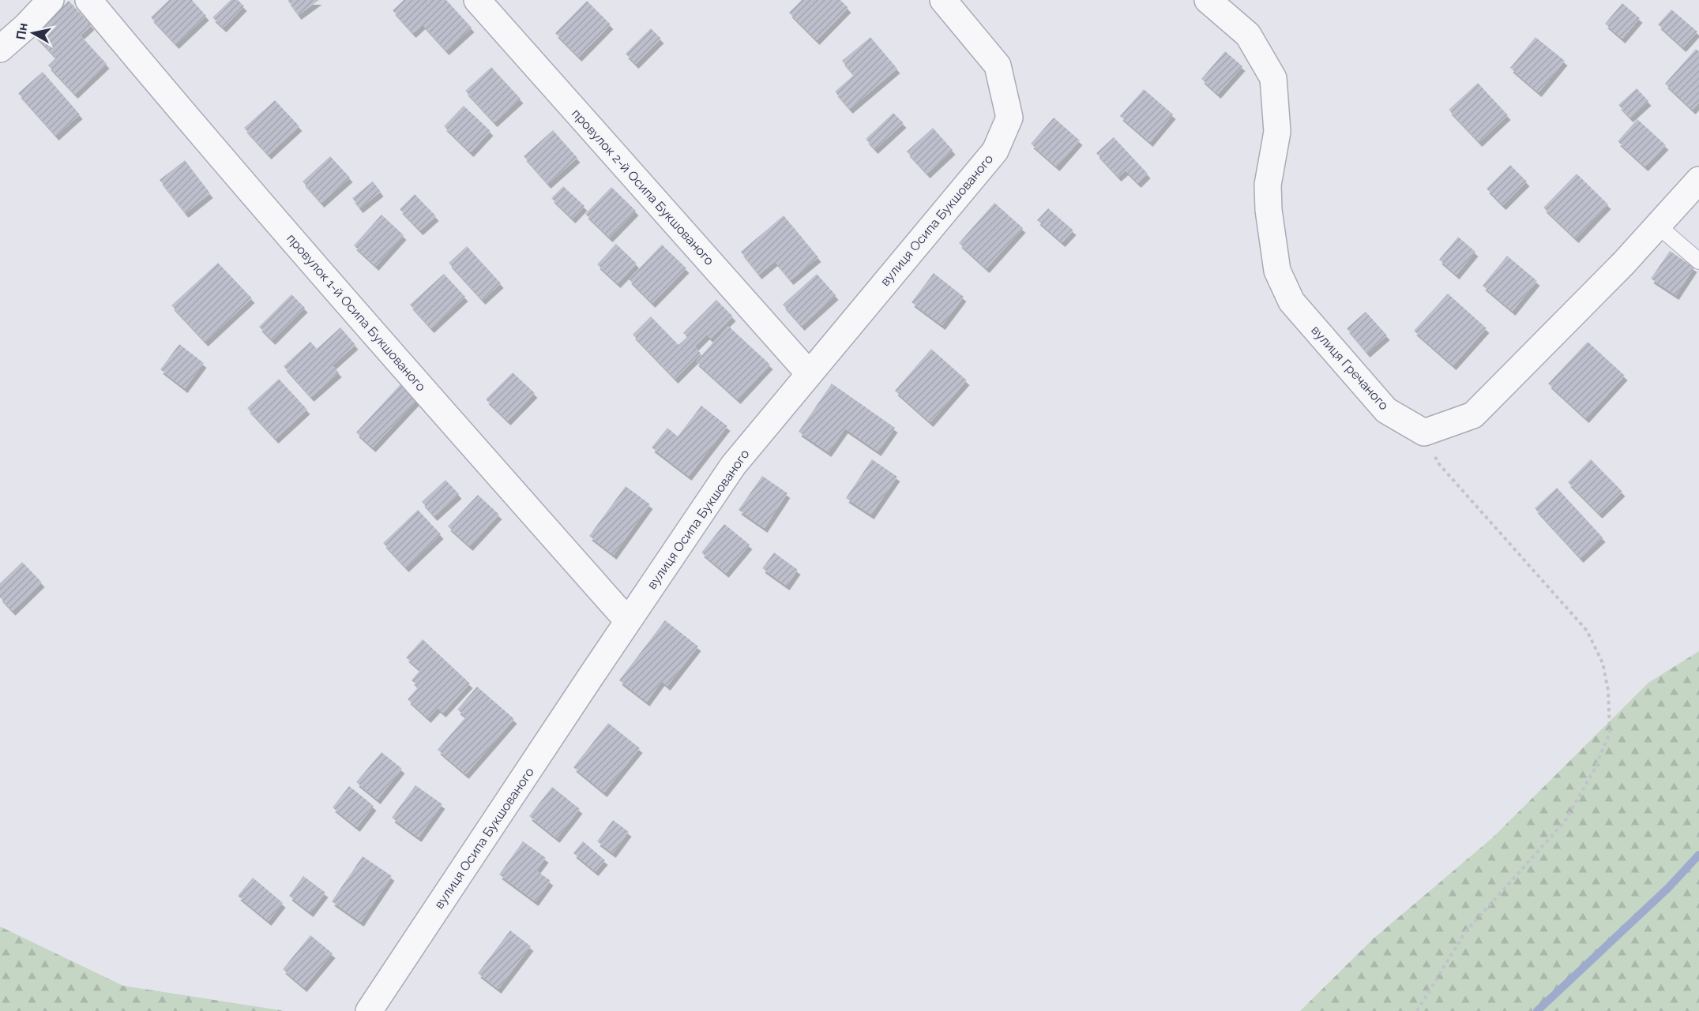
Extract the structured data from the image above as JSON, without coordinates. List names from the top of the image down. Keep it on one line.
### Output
{"streets":{"street":["провулок 2-й Осипа Букшованого","вулиця Осипа Букшованого","провулок 1-й Осипа Букшованого","вулиця Гречаного"]},"crossings":[["провулок 2-й Осипа Букшованого","вулиця Осипа Букшованого"],["вулиця Осипа Букшованого","провулок 1-й Осипа Букшованого"]],"north":"left"}
